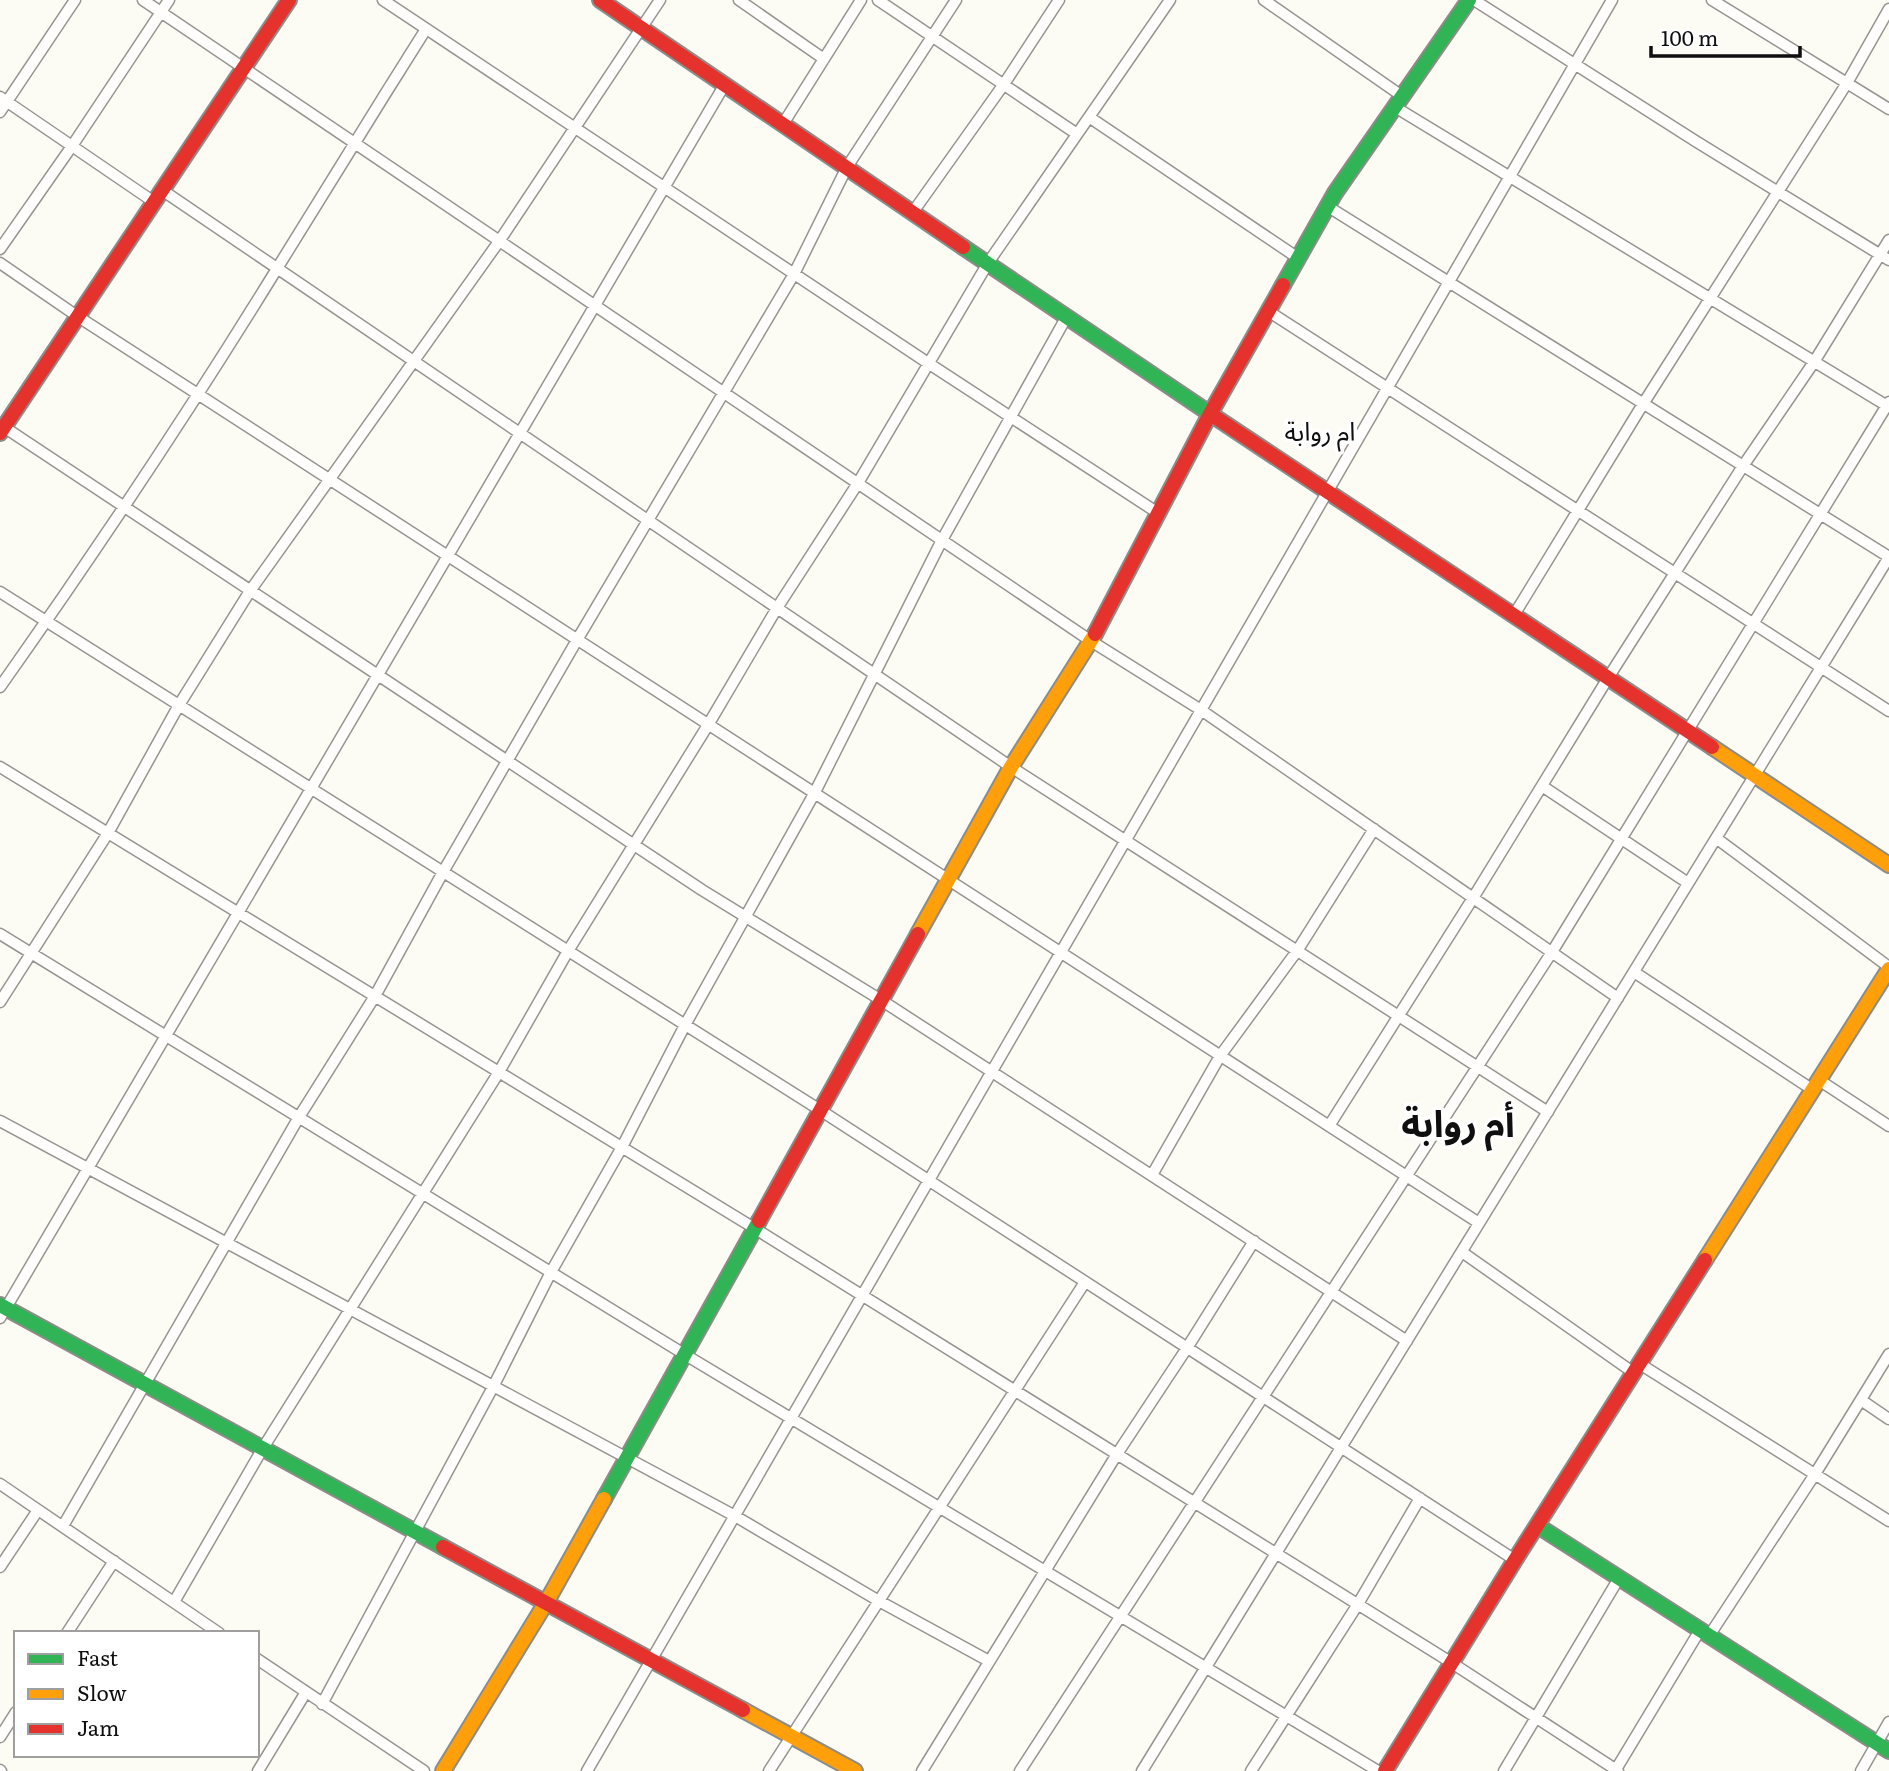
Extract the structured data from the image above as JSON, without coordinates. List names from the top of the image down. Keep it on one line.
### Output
{"districts":["ام روابة","أم روابة"],"legend":["Fast","Slow","Jam"],"scale_bar":"100 m"}
